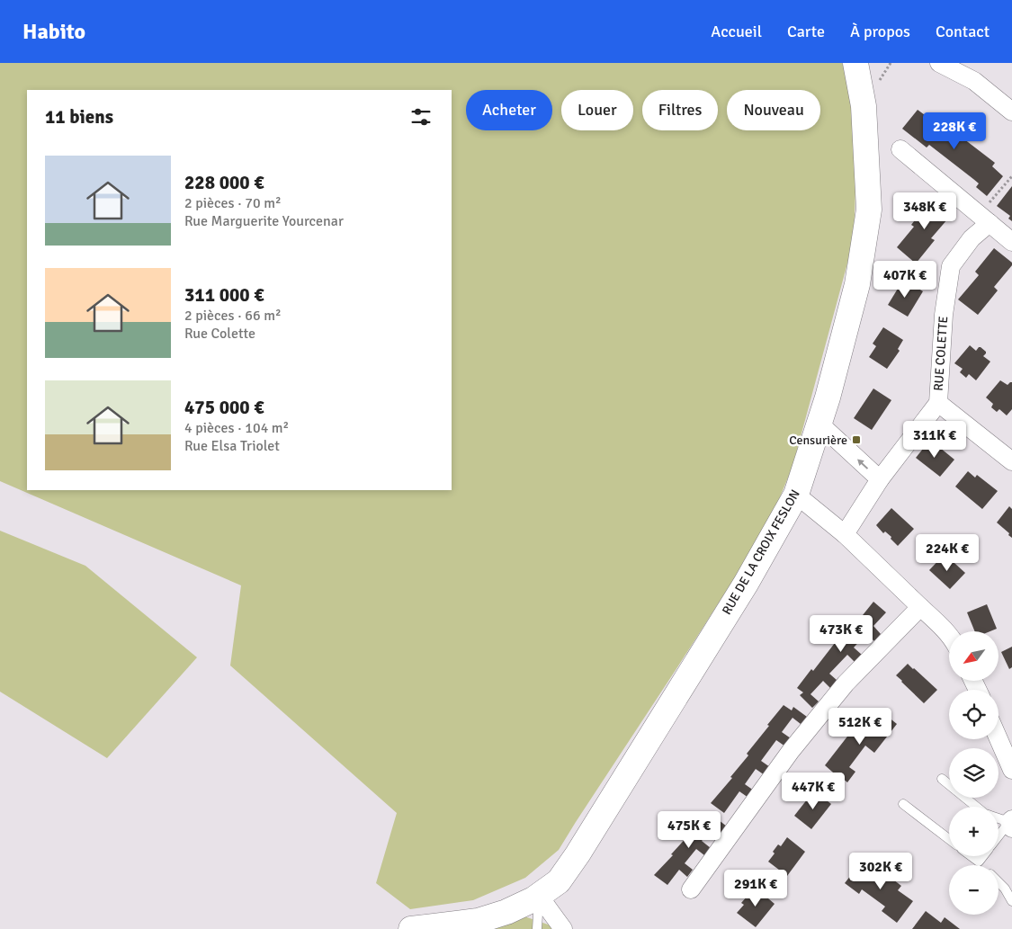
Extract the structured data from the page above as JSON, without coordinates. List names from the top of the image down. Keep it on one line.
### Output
{"streets":{"street":["RUE COLETTE","RUE DE LA CROIX FESLON"]},"places":{"transit":["Censurière"]},"north":"bottom left","page":{"header":"Habito","nav":["Accueil","Carte","À propos","Contact"],"chip":["Acheter","Louer","Filtres","Nouveau"],"heading":"11 biens","price":["228K €","348K €","407K €","311K €","224K €","473K €","512K €","447K €","475K €","302K €","291K €"],"list":[{"name":"228 000 €","note":"2 pièces · 70 m² · Rue Marguerite Yourcenar"},{"name":"311 000 €","note":"2 pièces · 66 m² · Rue Colette"},{"name":"475 000 €","note":"4 pièces · 104 m² · Rue Elsa Triolet"}],"map_buttons":["+","−"]}}
